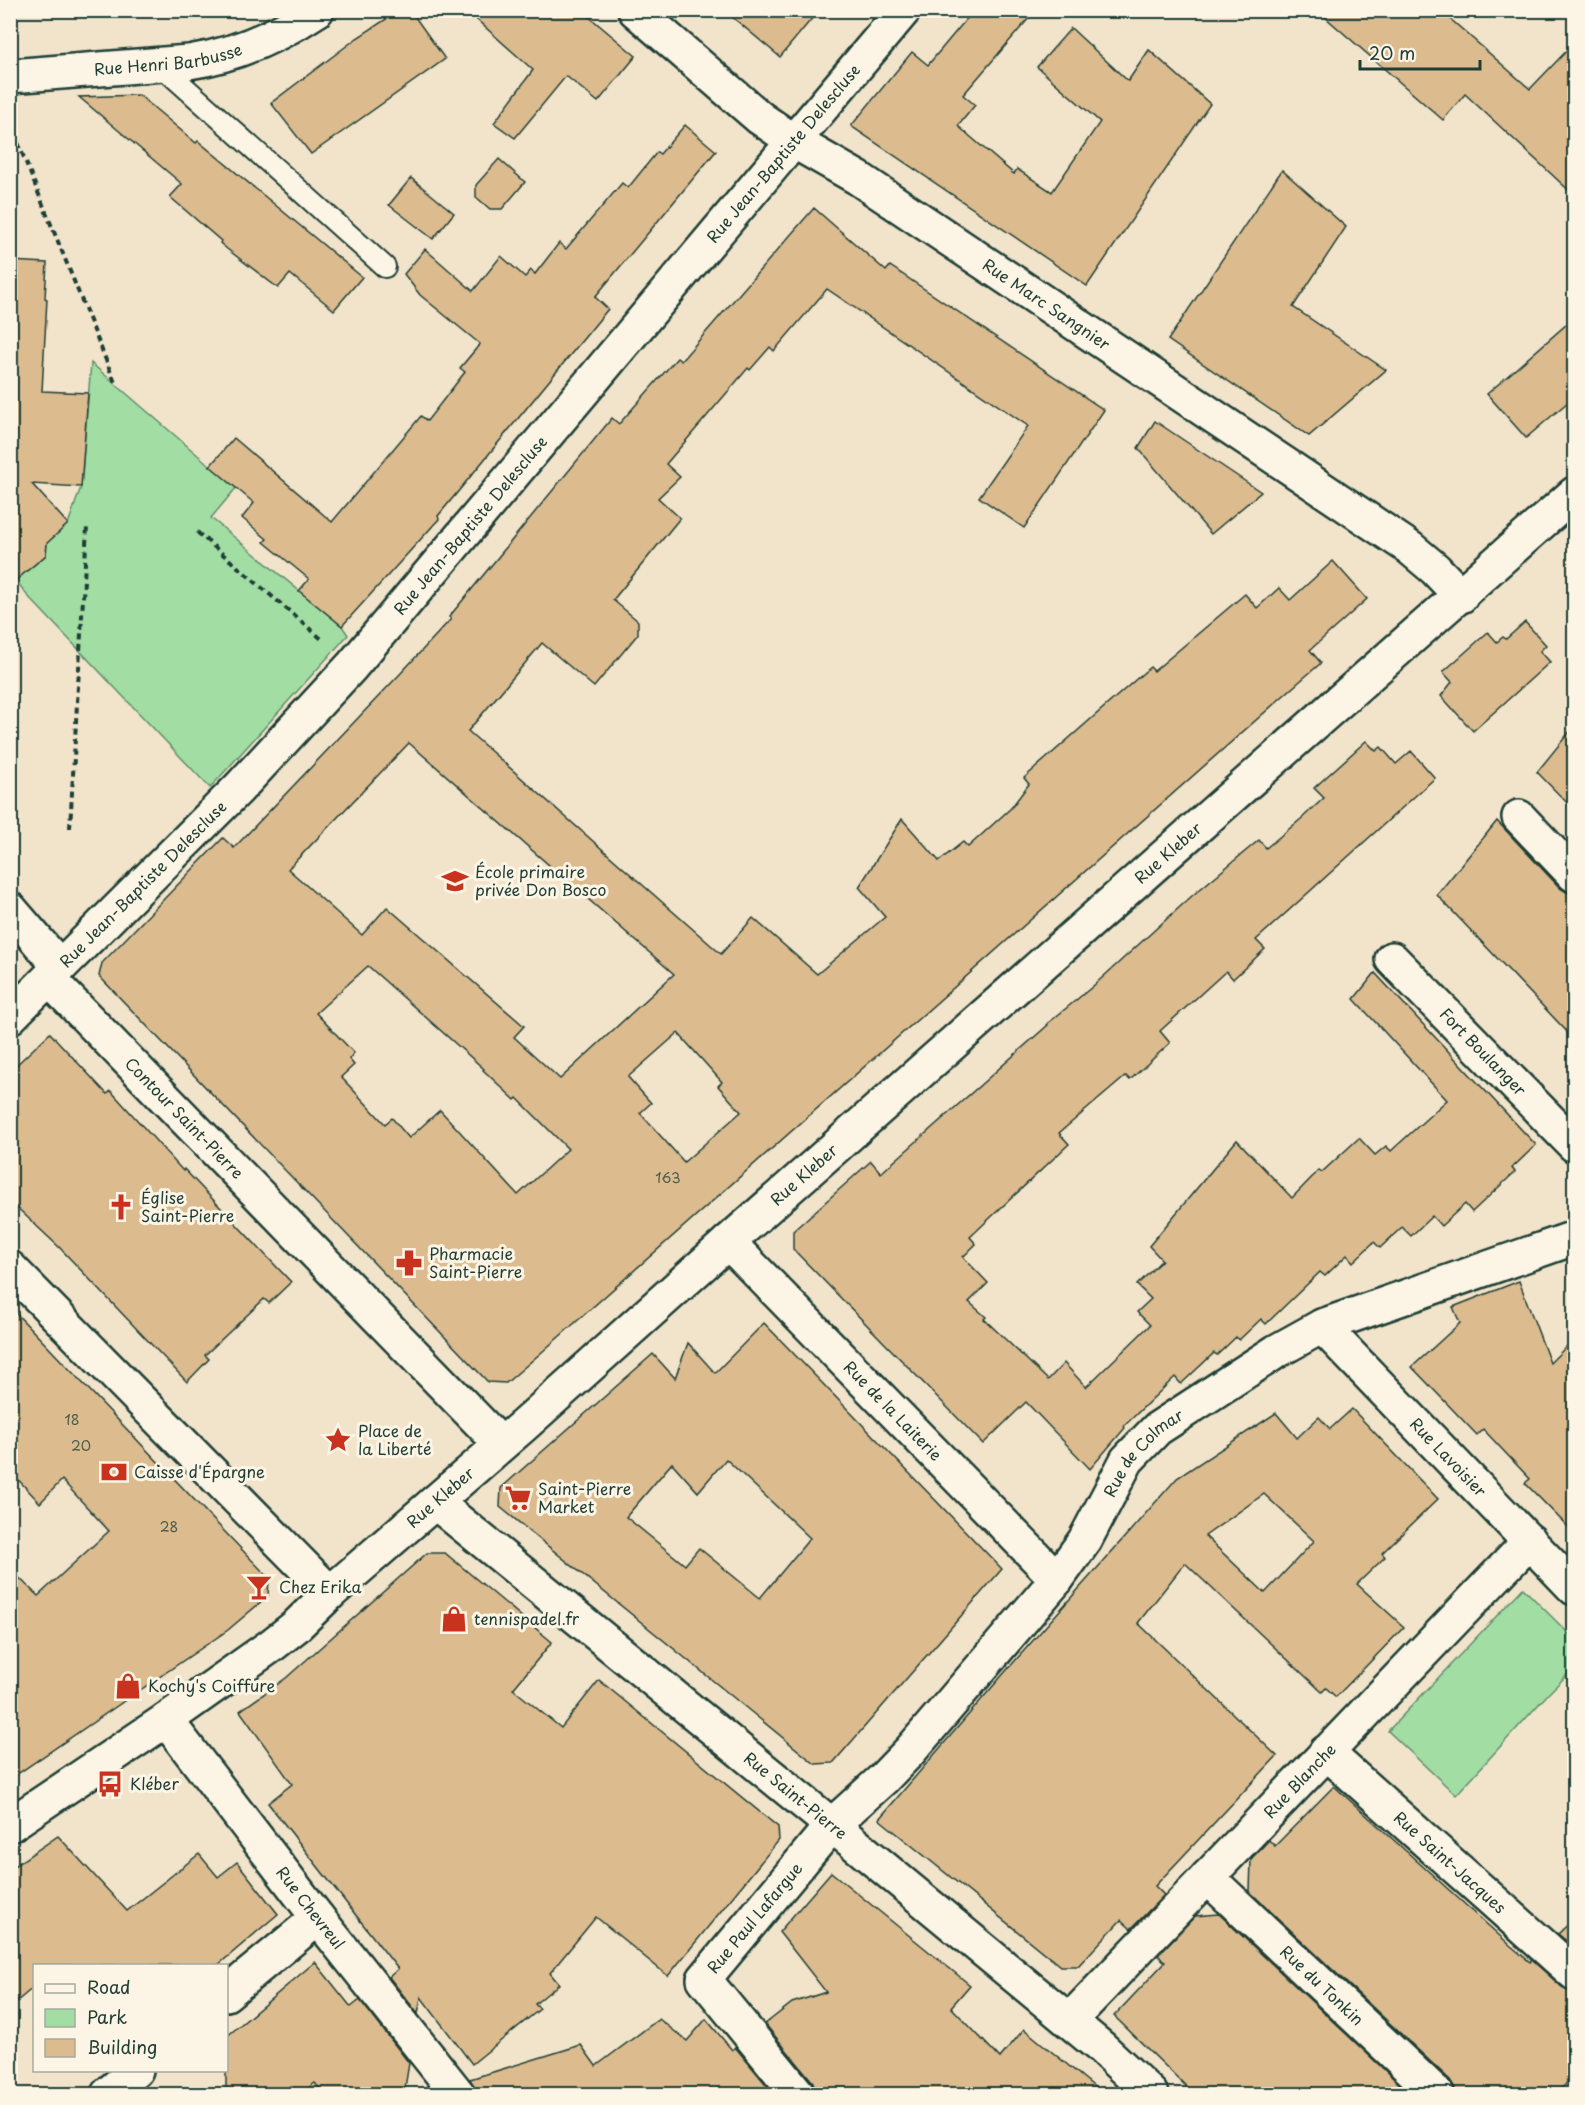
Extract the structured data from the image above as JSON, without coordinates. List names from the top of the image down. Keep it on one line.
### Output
{"streets":{"street":["Rue Henri Barbusse","Rue Jean-Baptiste Delescluse","Rue Marc Sangnier","Rue Kleber","Fort Boulanger","Contour Saint-Pierre","Rue de la Laiterie","Rue de Colmar","Rue Lavoisier","Rue Blanche","Rue Saint-Pierre","Rue Saint-Jacques","Rue Chevreul","Rue Paul Lafargue","Rue du Tonkin"]},"crossings":[["Rue Jean-Baptiste Delescluse","Rue Marc Sangnier"],["Rue Jean-Baptiste Delescluse","Contour Saint-Pierre"],["Rue Marc Sangnier","Rue Kleber"],["Rue Kleber","Contour Saint-Pierre"],["Rue Kleber","Rue de la Laiterie"],["Rue Kleber","Rue Saint-Pierre"],["Rue Kleber","Rue Chevreul"],["Rue de la Laiterie","Rue de Colmar"],["Rue de Colmar","Rue Lavoisier"],["Rue de Colmar","Rue Saint-Pierre"],["Rue de Colmar","Rue Paul Lafargue"],["Rue Lavoisier","Rue Blanche"],["Rue Blanche","Rue Saint-Pierre"],["Rue Blanche","Rue Saint-Jacques"],["Rue Blanche","Rue du Tonkin"],["Rue Saint-Pierre","Rue Paul Lafargue"]],"places":{"school or university":["École primaire privée Don Bosco"],"church":["Église Saint-Pierre"],"pharmacy":["Pharmacie Saint-Pierre"],"place":["Place de la Liberté"],"bank":["Caisse d'Épargne"],"supermarket":["Saint-Pierre Market"],"bar":["Chez Erika"],"shop":["tennispadel.fr","Kochy's Coiffure"],"bus stop":["Kléber"]},"house_numbers":["163","18","20","28"],"legend":["Road","Park","Building"],"scale_bar":"20 m"}
